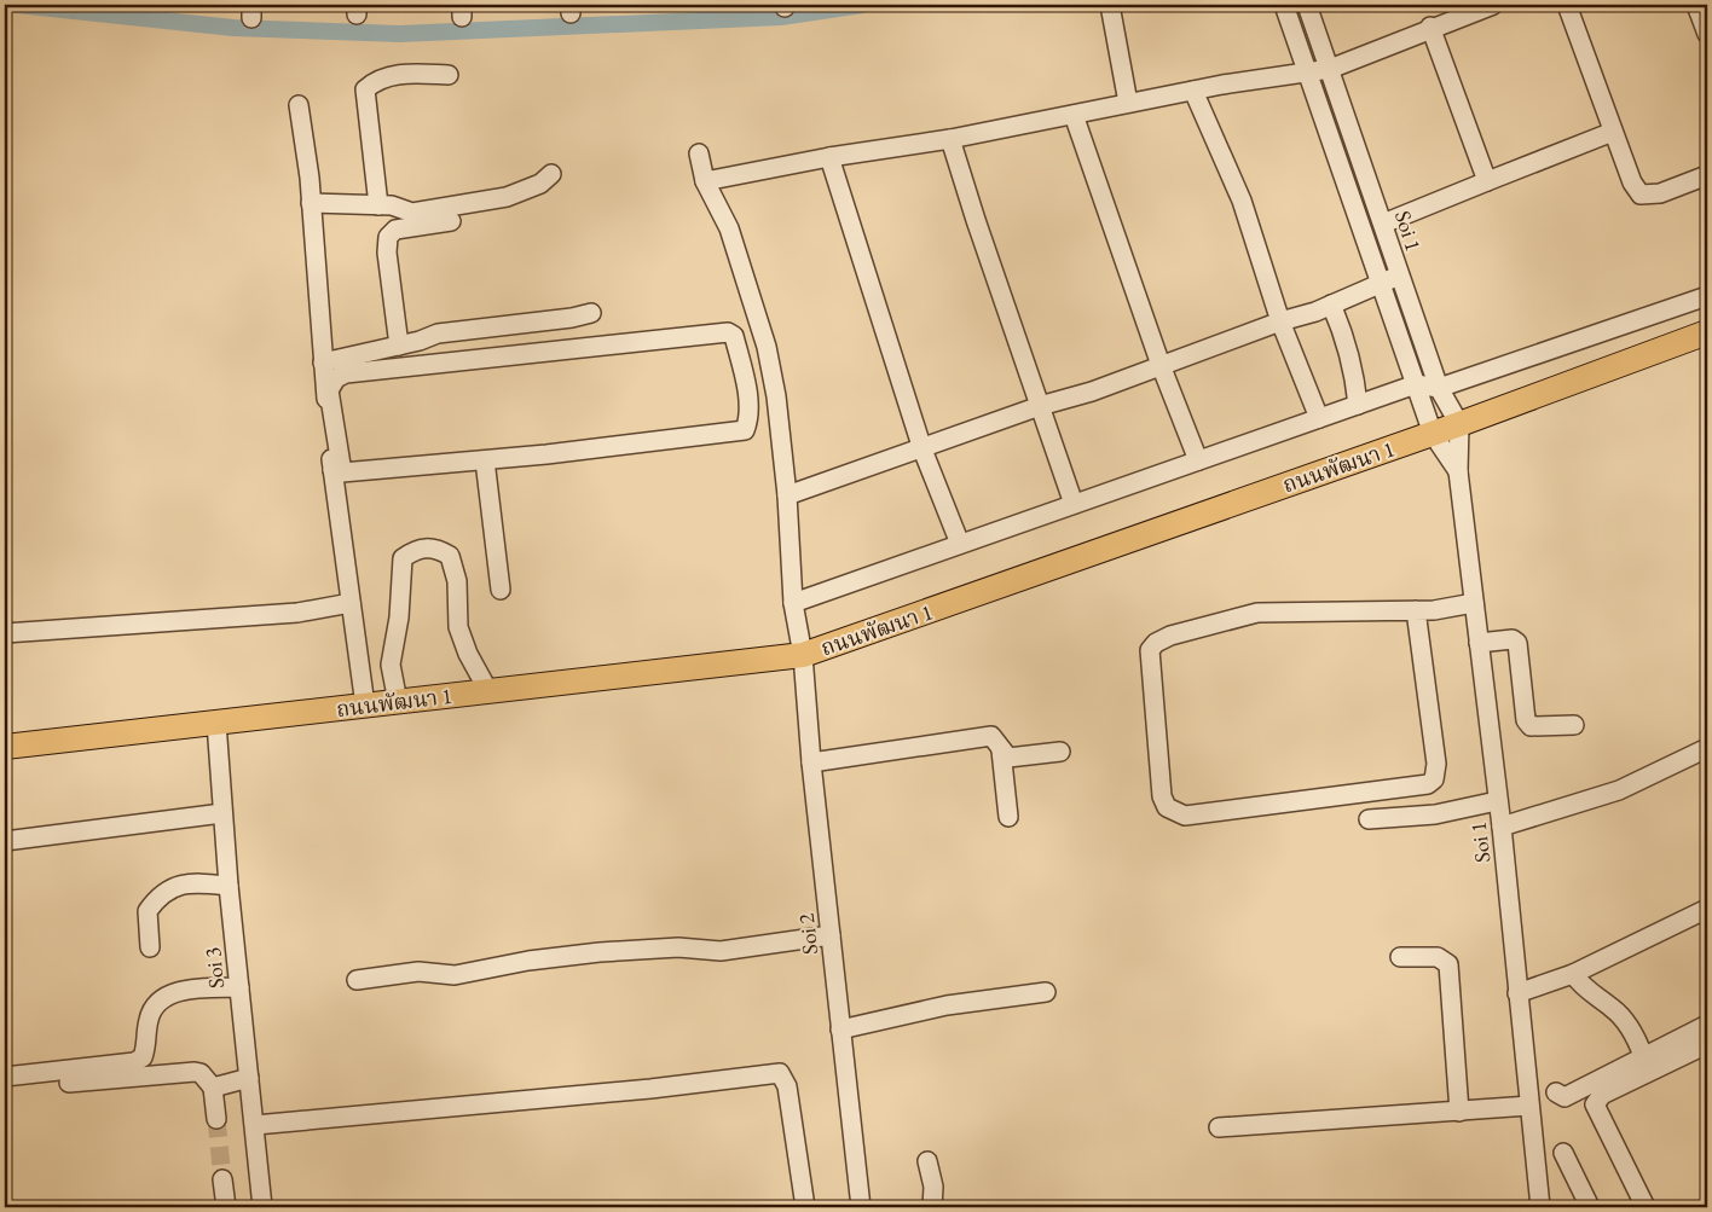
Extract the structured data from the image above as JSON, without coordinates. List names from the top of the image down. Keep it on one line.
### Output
{"streets":{"main road":["ถนนพัฒนา 1"],"street":["Soi 1","Soi 2","Soi 3"]},"crossings":[["Soi 1","ถนนพัฒนา 1"],["ถนนพัฒนา 1","Soi 2"],["ถนนพัฒนา 1","Soi 3"]]}
